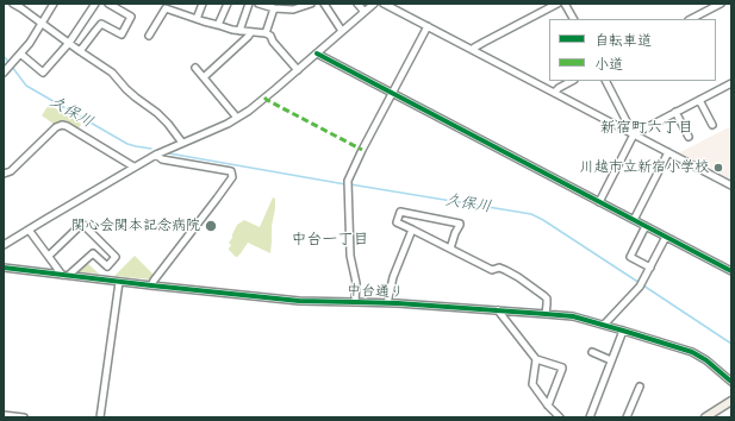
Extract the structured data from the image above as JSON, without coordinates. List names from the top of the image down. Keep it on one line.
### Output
{"streets":{"street":["中台通り"]},"districts":["新宿町六丁目","中台一丁目"],"water":["久保川"],"places":["川越市立新宿小学校","関心会関本記念病院"],"legend":["自転車道","小道"]}
